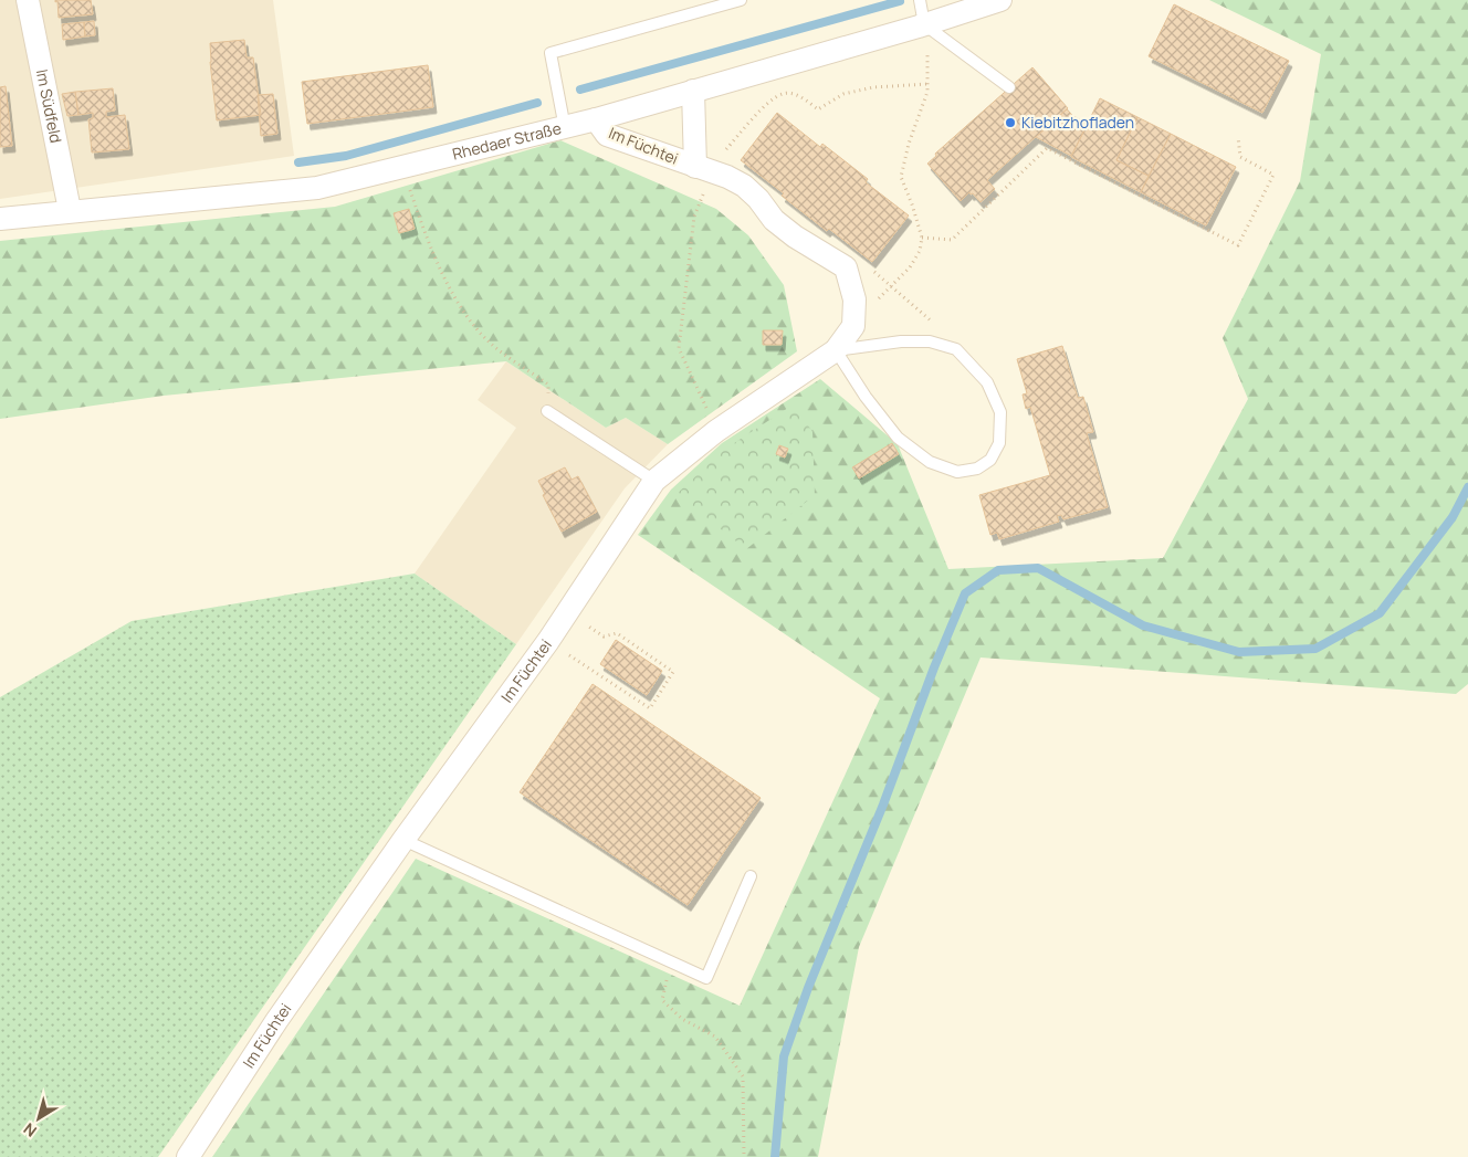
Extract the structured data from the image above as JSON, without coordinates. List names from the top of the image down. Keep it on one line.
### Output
{"streets":{"street":["Im Südfeld","Rhedaer Straße","Im Füchtei"]},"crossings":[["Im Südfeld","Rhedaer Straße"],["Rhedaer Straße","Im Füchtei"]],"places":["Kiebitzhofladen"],"north":"bottom left"}
